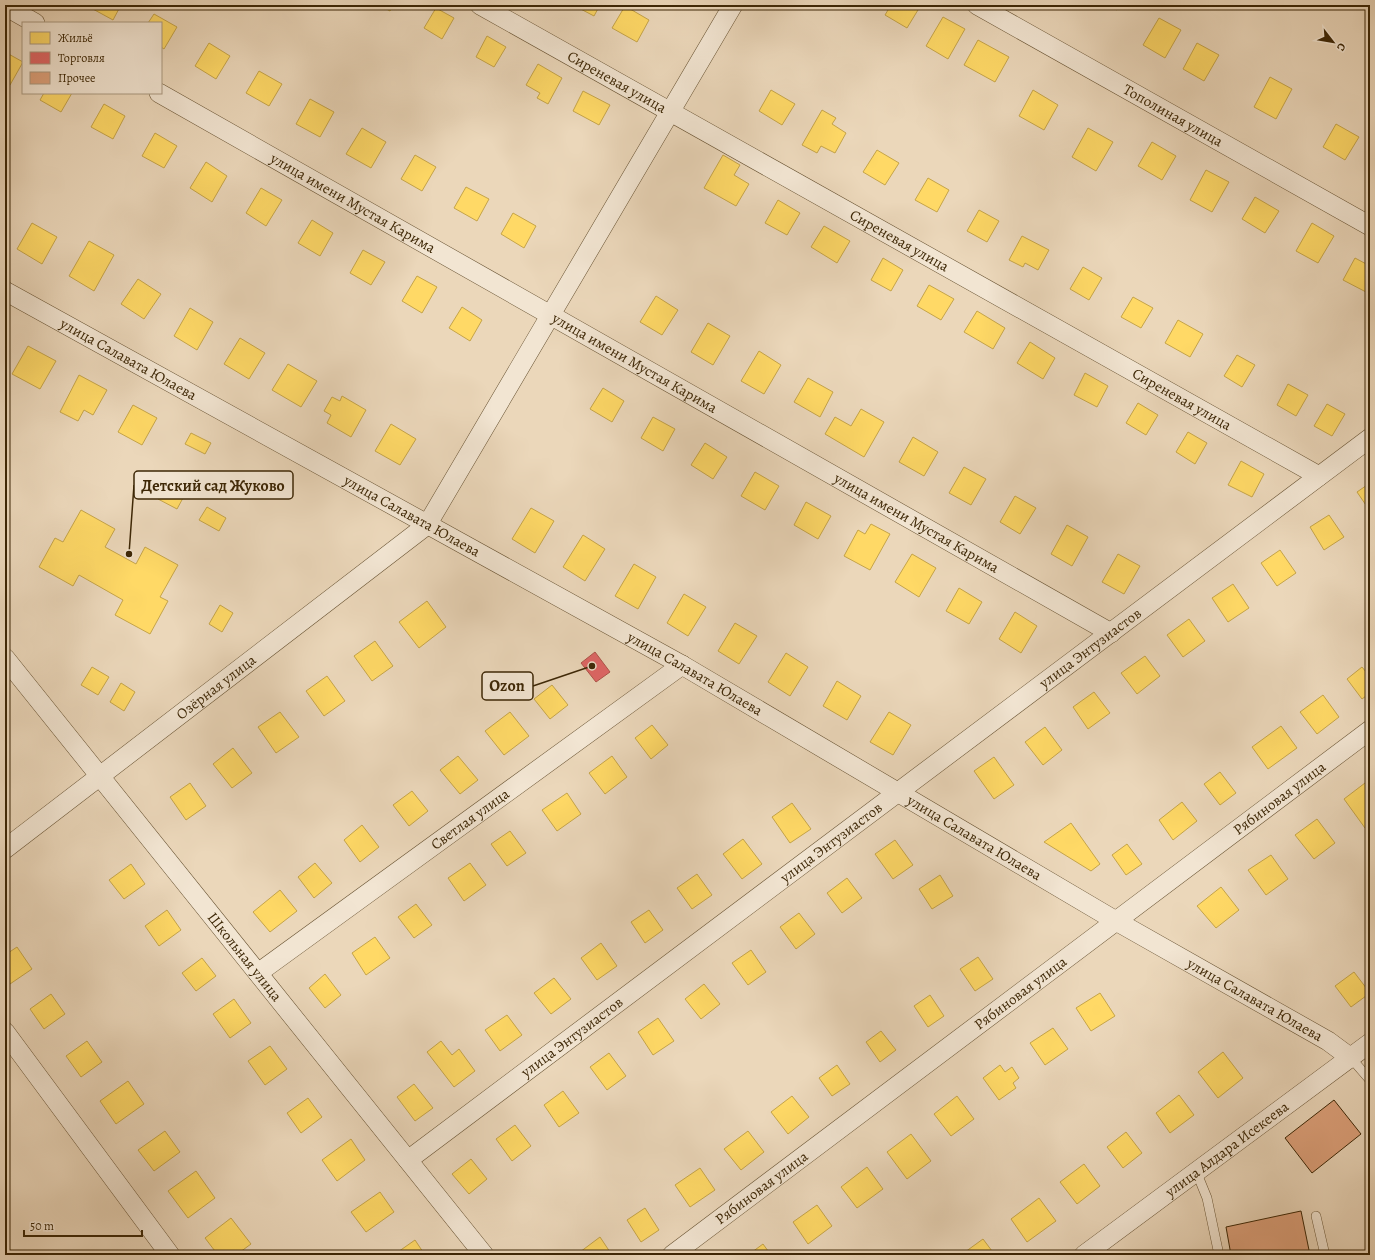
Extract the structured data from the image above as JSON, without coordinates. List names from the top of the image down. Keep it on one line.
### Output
{"streets":{"street":["Сиреневая улица","Тополиная улица","улица имени Мустая Карима","улица Салавата Юлаева","улица Энтузиастов","Озёрная улица","Рябиновая улица","Светлая улица","Школьная улица","улица Алдара Исекеева"]},"crossings":[["Сиреневая улица","улица Энтузиастов"],["улица имени Мустая Карима","улица Энтузиастов"],["улица Салавата Юлаева","улица Энтузиастов"],["улица Салавата Юлаева","Озёрная улица"],["улица Салавата Юлаева","Рябиновая улица"],["улица Салавата Юлаева","Светлая улица"],["улица Салавата Юлаева","улица Алдара Исекеева"],["улица Энтузиастов","Школьная улица"],["Озёрная улица","Школьная улица"],["Светлая улица","Школьная улица"]],"places":["Детский сад Жуково","Ozon"],"legend":["Жильё","Торговля","Прочее"],"scale_bar":"50 m","north":"bottom right"}
